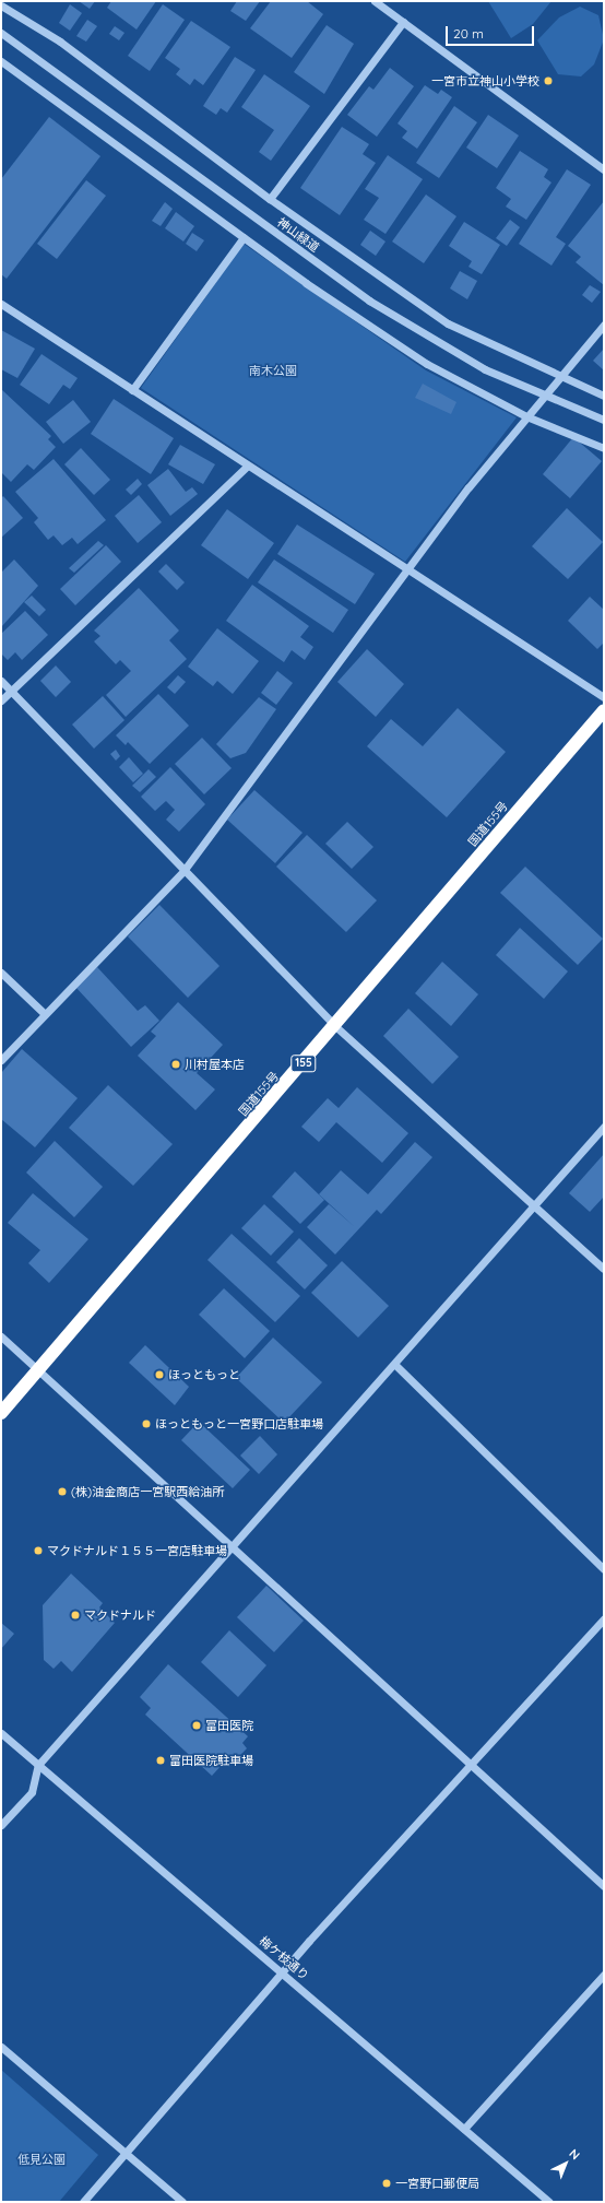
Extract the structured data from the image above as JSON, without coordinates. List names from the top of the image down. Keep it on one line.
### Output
{"streets":{"highway":["国道155号","155"],"street":["神山緑道","梅ケ枝通り"]},"parks":["南木公園","低見公園"],"places":["一宮市立神山小学校","川村屋本店","ほっともっと","ほっともっと一宮野口店駐車場","(株)油金商店一宮駅西給油所","マクドナルド１５５一宮店駐車場","マクドナルド","富田医院","富田医院駐車場","一宮野口郵便局"],"scale_bar":"20 m","north":"top right"}
